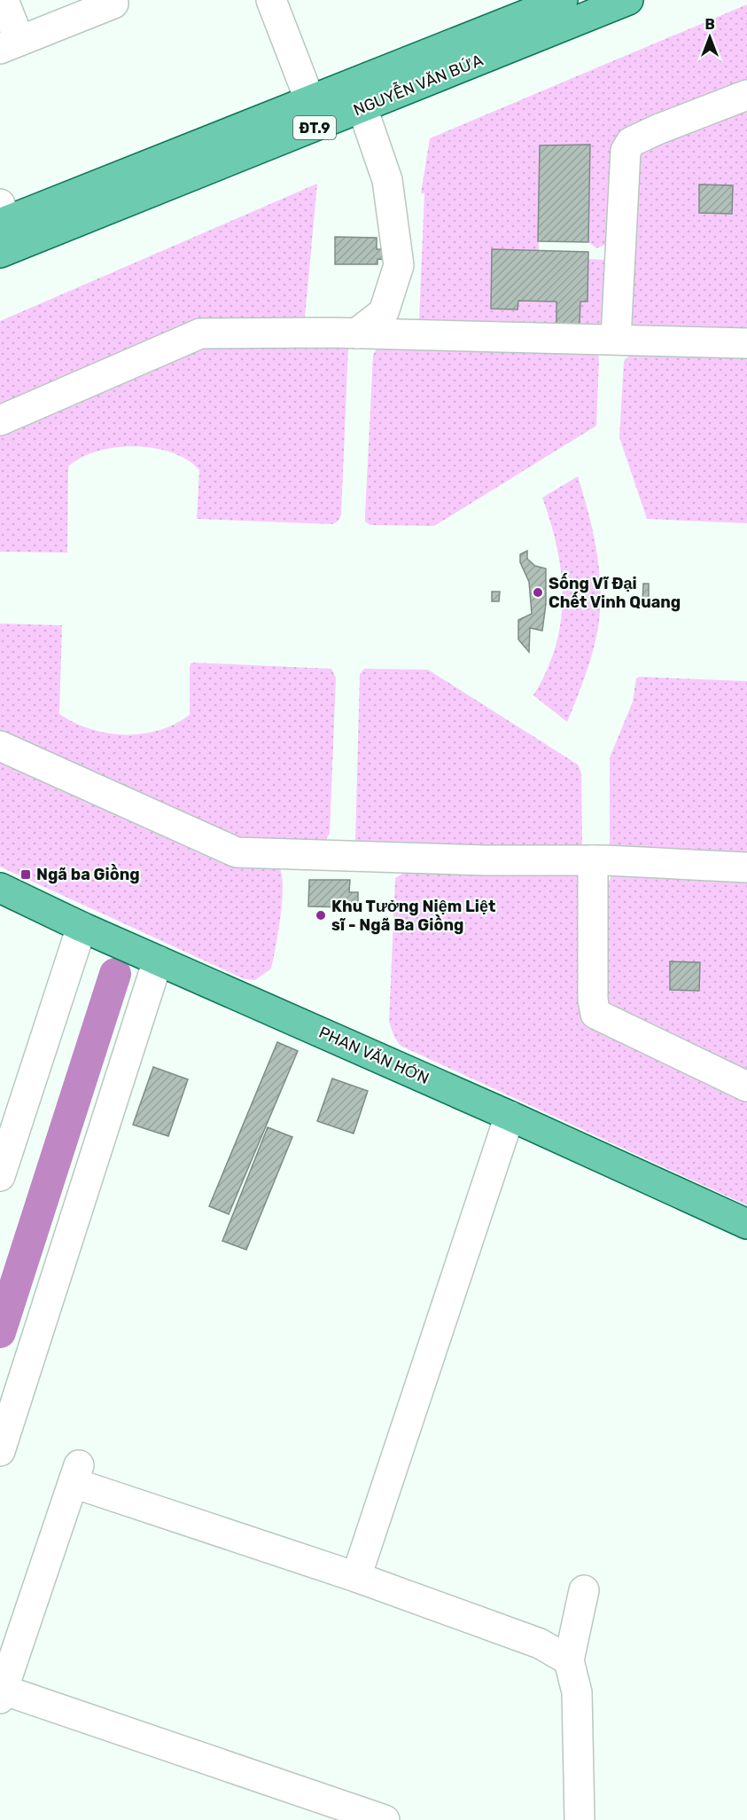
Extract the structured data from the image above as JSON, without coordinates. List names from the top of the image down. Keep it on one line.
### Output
{"streets":{"main road":["NGUYỄN VĂN BỨA","ĐT.9","PHAN VĂN HỚN"]},"places":{"other":["Sống Vĩ Đại Chết Vinh Quang","Khu Tưởng Niệm Liệt sĩ - Ngã Ba Giồng"],"transit":["Ngã ba Giồng"]},"north":"top"}
